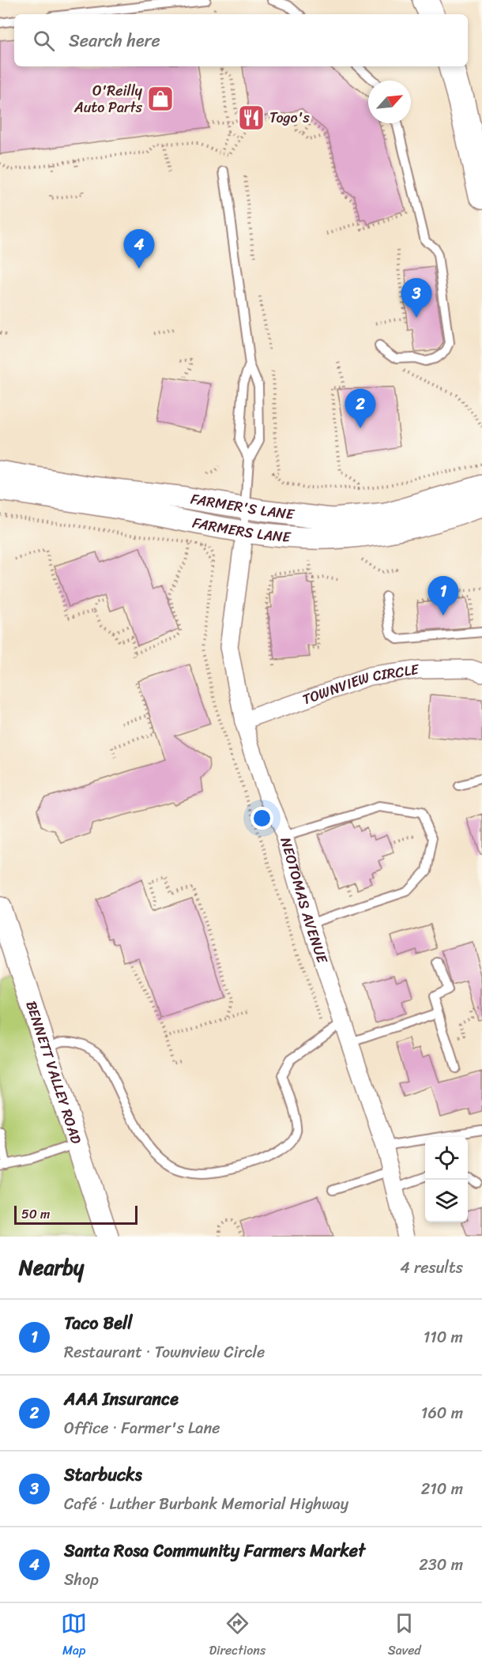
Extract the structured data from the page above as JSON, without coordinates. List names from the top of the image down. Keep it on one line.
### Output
{"streets":{"street":["FARMER'S LANE","FARMERS LANE","TOWNVIEW CIRCLE","NEOTOMAS AVENUE","BENNETT VALLEY ROAD"]},"crossings":[["FARMERS LANE","NEOTOMAS AVENUE"],["TOWNVIEW CIRCLE","NEOTOMAS AVENUE"]],"places":{"shop":["O'Reilly Auto Parts"],"restaurant":["Togo's"]},"scale_bar":"50 m","north":"top right","page":{"search":"Search here","pins":["4","3","2","1"],"scale":"50 m","heading":["Nearby","4 results"],"list":[{"mark":"1","name":"Taco Bell","note":"Restaurant · Townview Circle","value":"110 m"},{"mark":"2","name":"AAA Insurance","note":"Office · Farmer's Lane","value":"160 m"},{"mark":"3","name":"Starbucks","note":"Café · Luther Burbank Memorial Highway","value":"210 m"},{"mark":"4","name":"Santa Rosa Community Farmers Market","note":"Shop","value":"230 m"}],"nav":["Map","Directions","Saved"]}}
